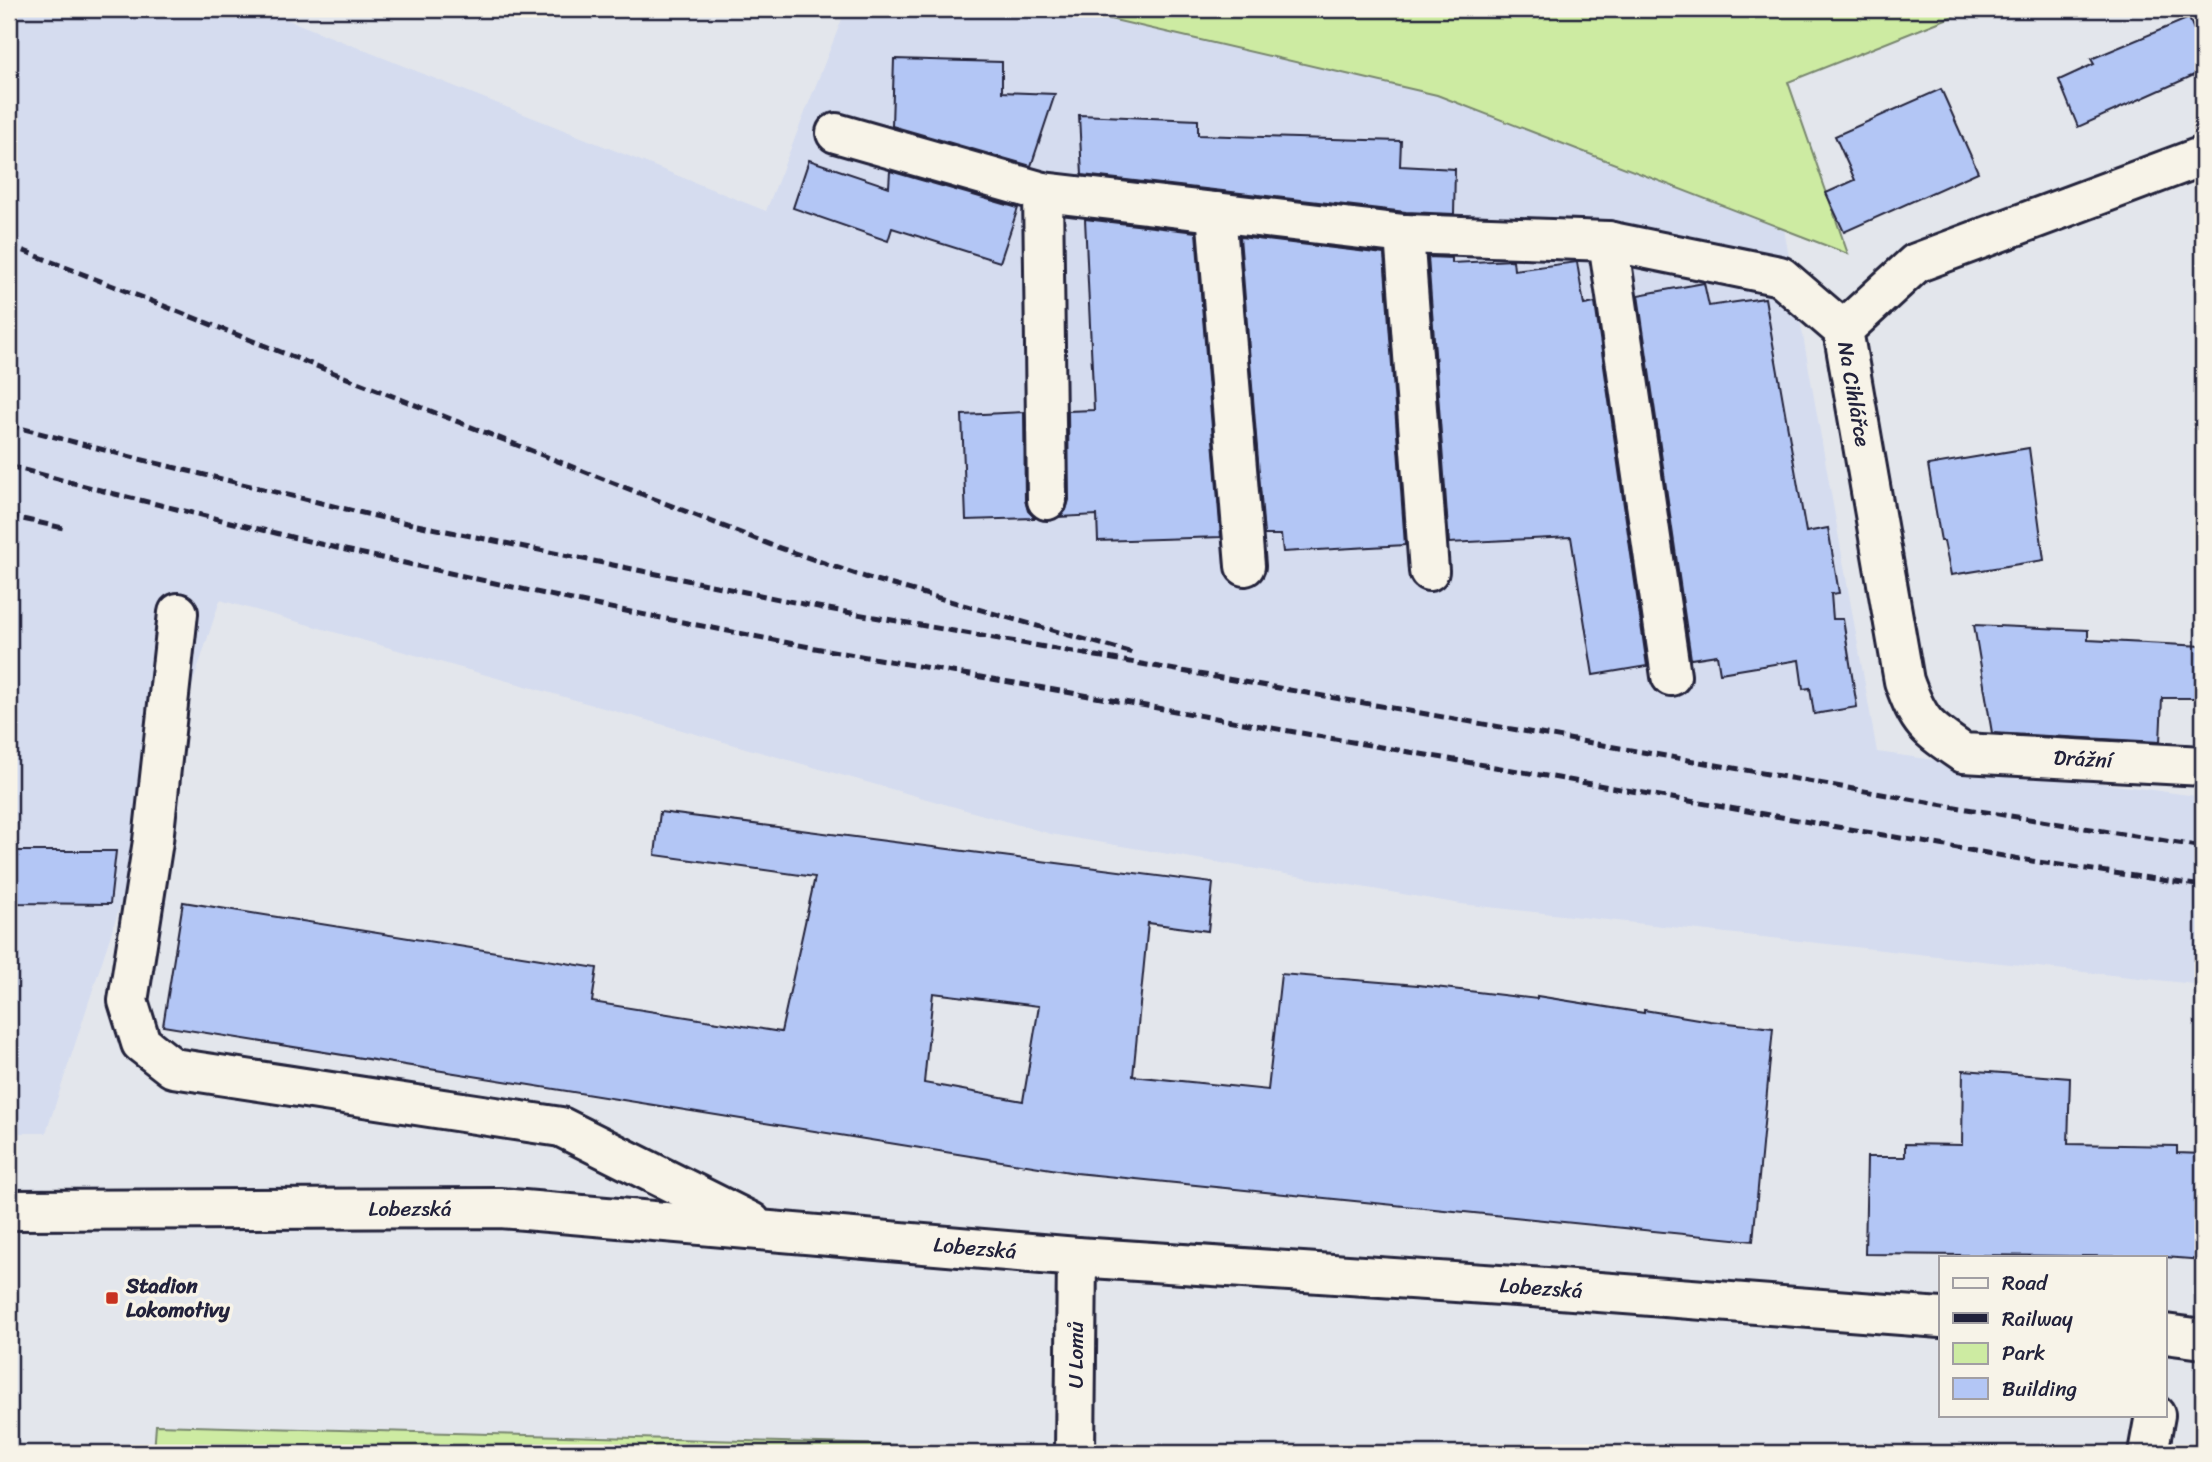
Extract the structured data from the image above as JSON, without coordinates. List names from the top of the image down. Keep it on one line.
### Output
{"streets":{"street":["Na Cihlářce","Drážní","Lobezská","U Lomů"]},"crossings":[["Na Cihlářce","Drážní"],["Lobezská","U Lomů"]],"places":{"transit":["Stadion Lokomotivy"]},"legend":["Road","Railway","Park","Building"]}
